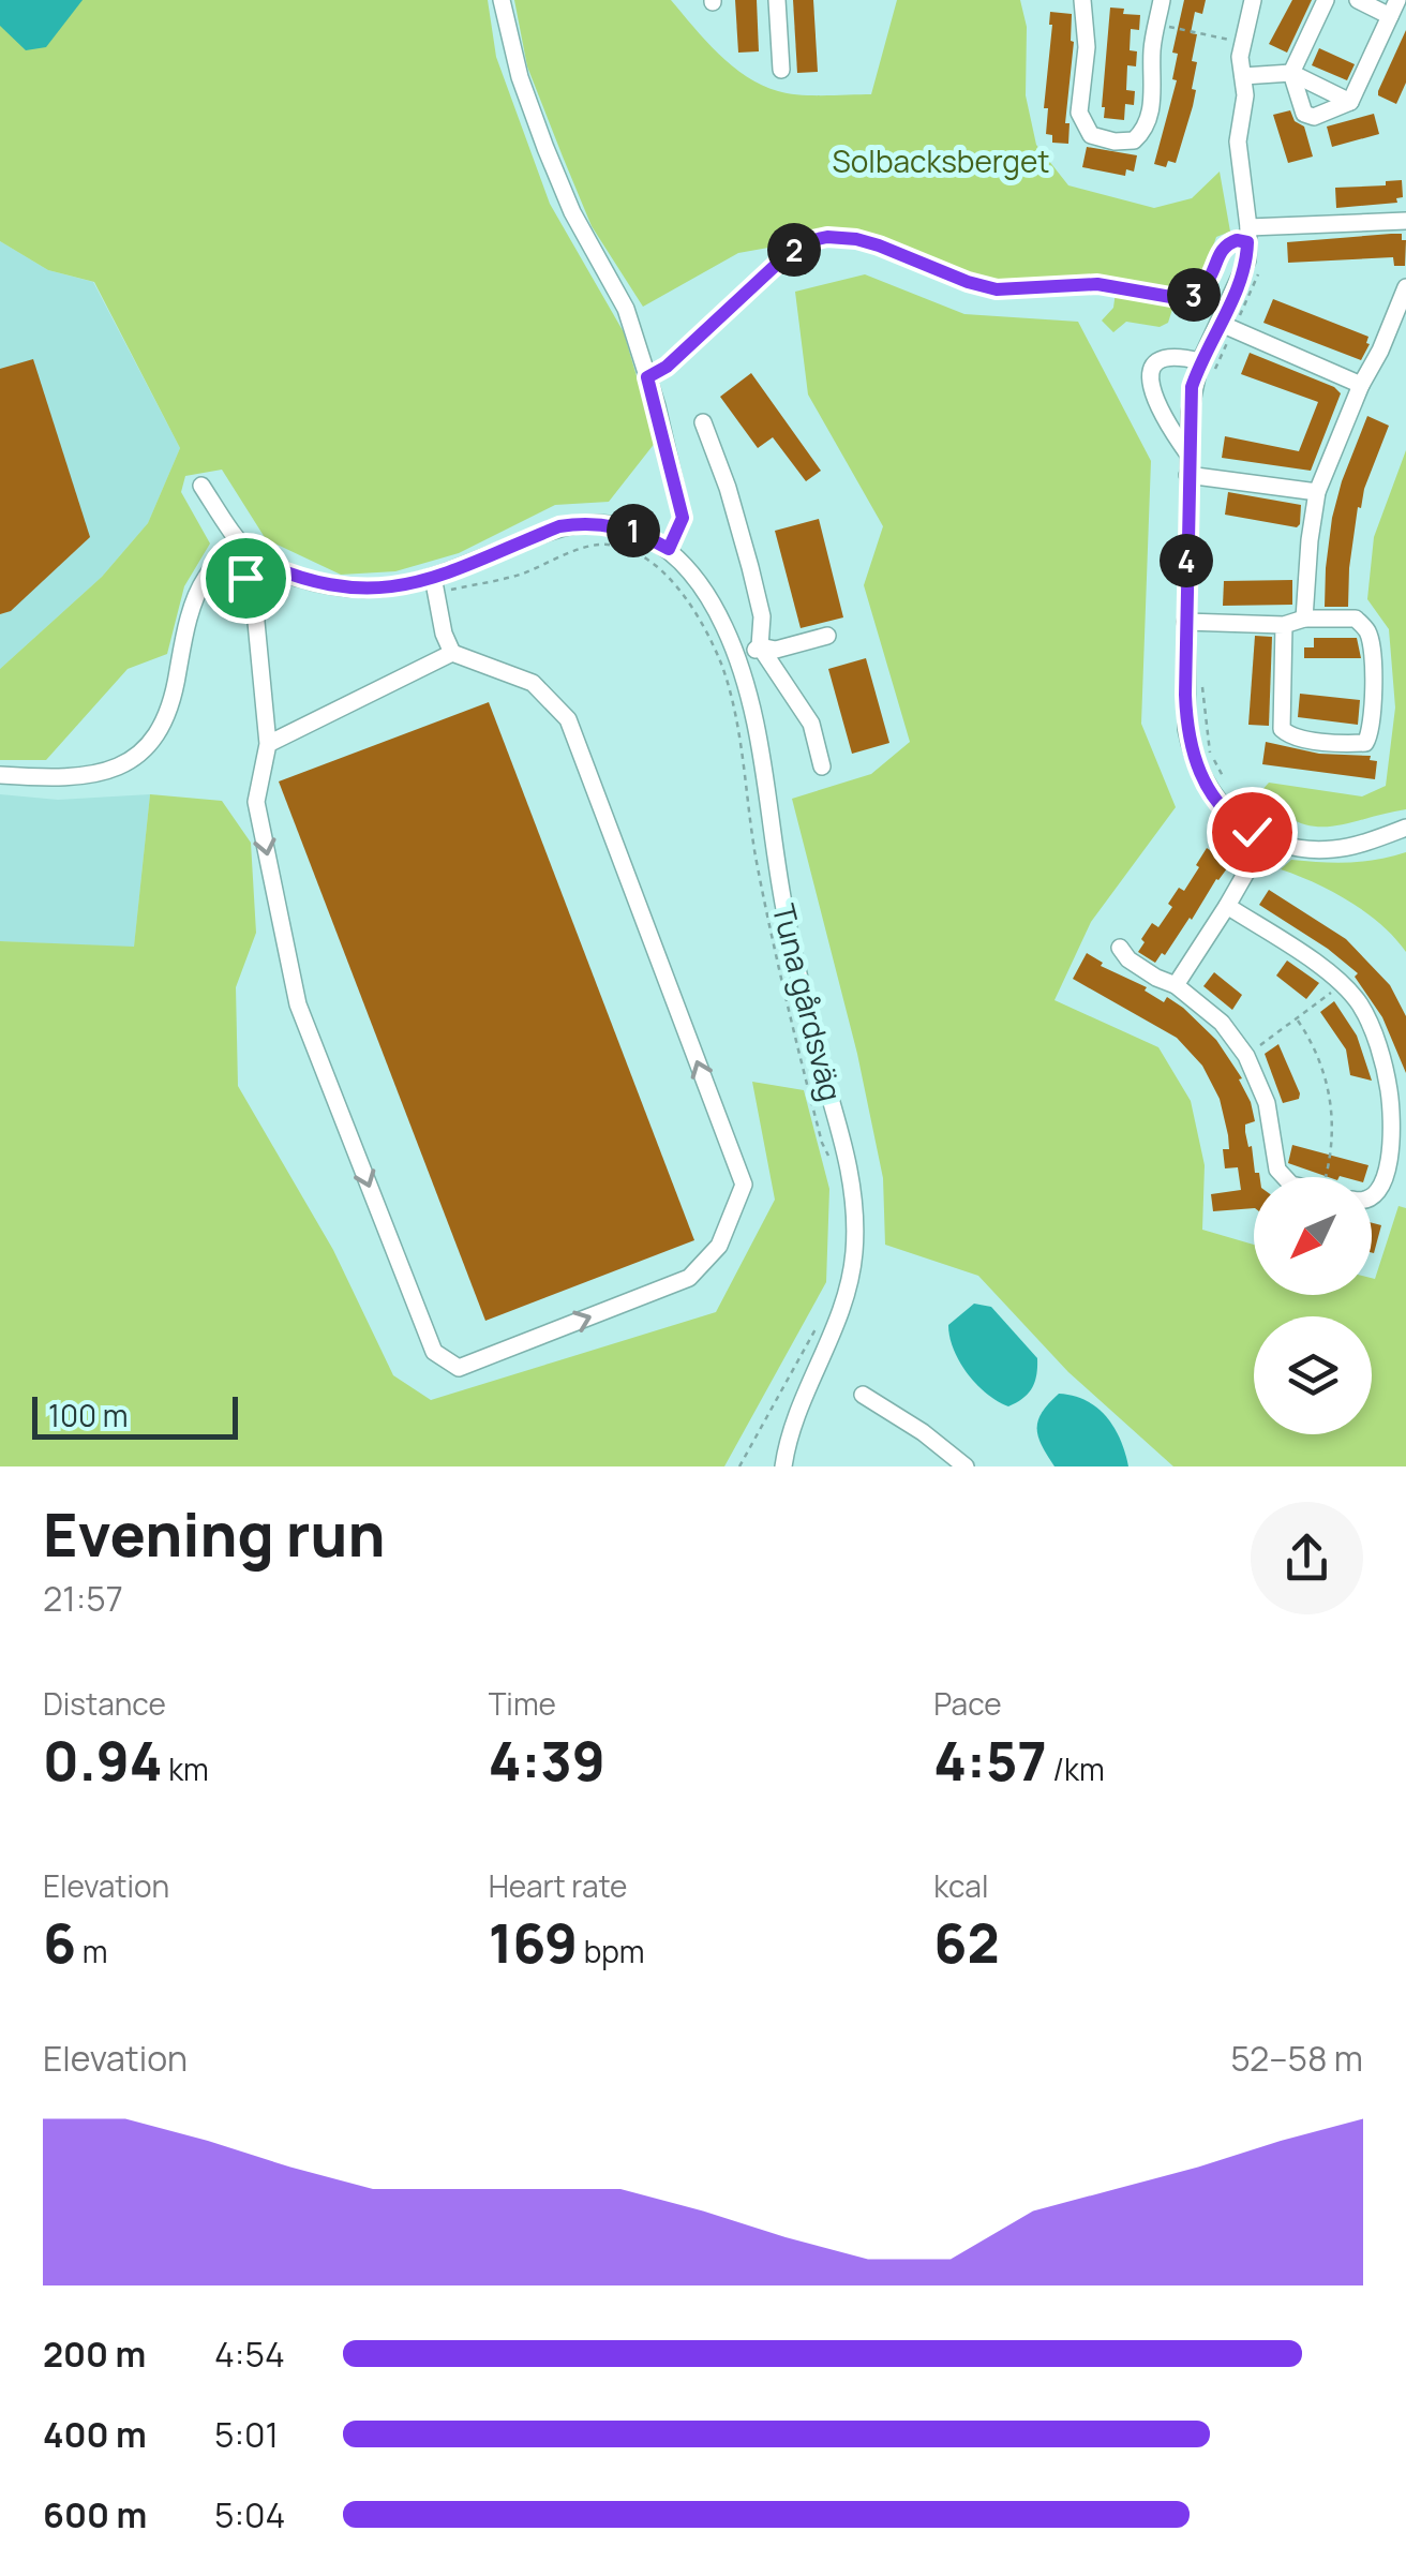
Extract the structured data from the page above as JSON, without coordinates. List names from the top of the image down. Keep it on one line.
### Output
{"streets":{"street":["Tuna gårdsväg"]},"parks":["Solbacksberget"],"scale_bar":"100 m","north":"bottom left","page":{"pins":["2","3","1","4"],"scale":"100 m","heading":["Evening run","21:57"],"stats":[["Distance","0.94 km"],["Time","4:39"],["Pace","4:57 /km"],["Elevation","6 m"],["Heart rate","169 bpm"],["kcal","62"]],"chart":["Elevation","52–58 m"],"list":[{"name":"200 m","note":"4:54"},{"name":"400 m","note":"5:01"},{"name":"600 m","note":"5:04"}]}}
